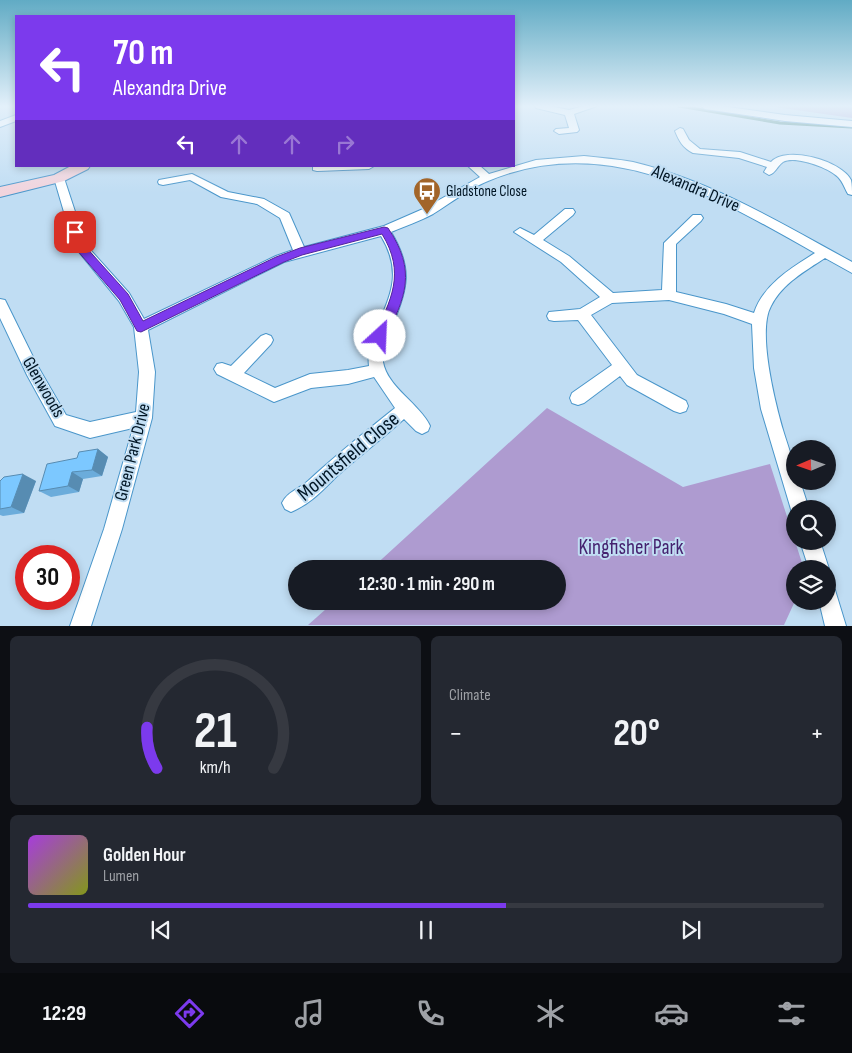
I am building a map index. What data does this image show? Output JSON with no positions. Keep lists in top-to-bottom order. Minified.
{"streets":{"street":["Alexandra Drive","Glenwoods","Green Park Drive","Mountsfield Close"]},"crossings":[["Alexandra Drive","Green Park Drive"],["Glenwoods","Green Park Drive"]],"parks":["Kingfisher Park"],"places":{"bus stop":["Gladstone Close"]},"north":"left","page":{"turn":["70 m","Alexandra Drive"],"limit":"30","trip":"12:30 · 1 min · 290 m","tile":"Climate","heat":["−","20°","+"],"song":["Golden Hour","Lumen"],"tabs":"12:29","gauge":["21","km/h"]}}
